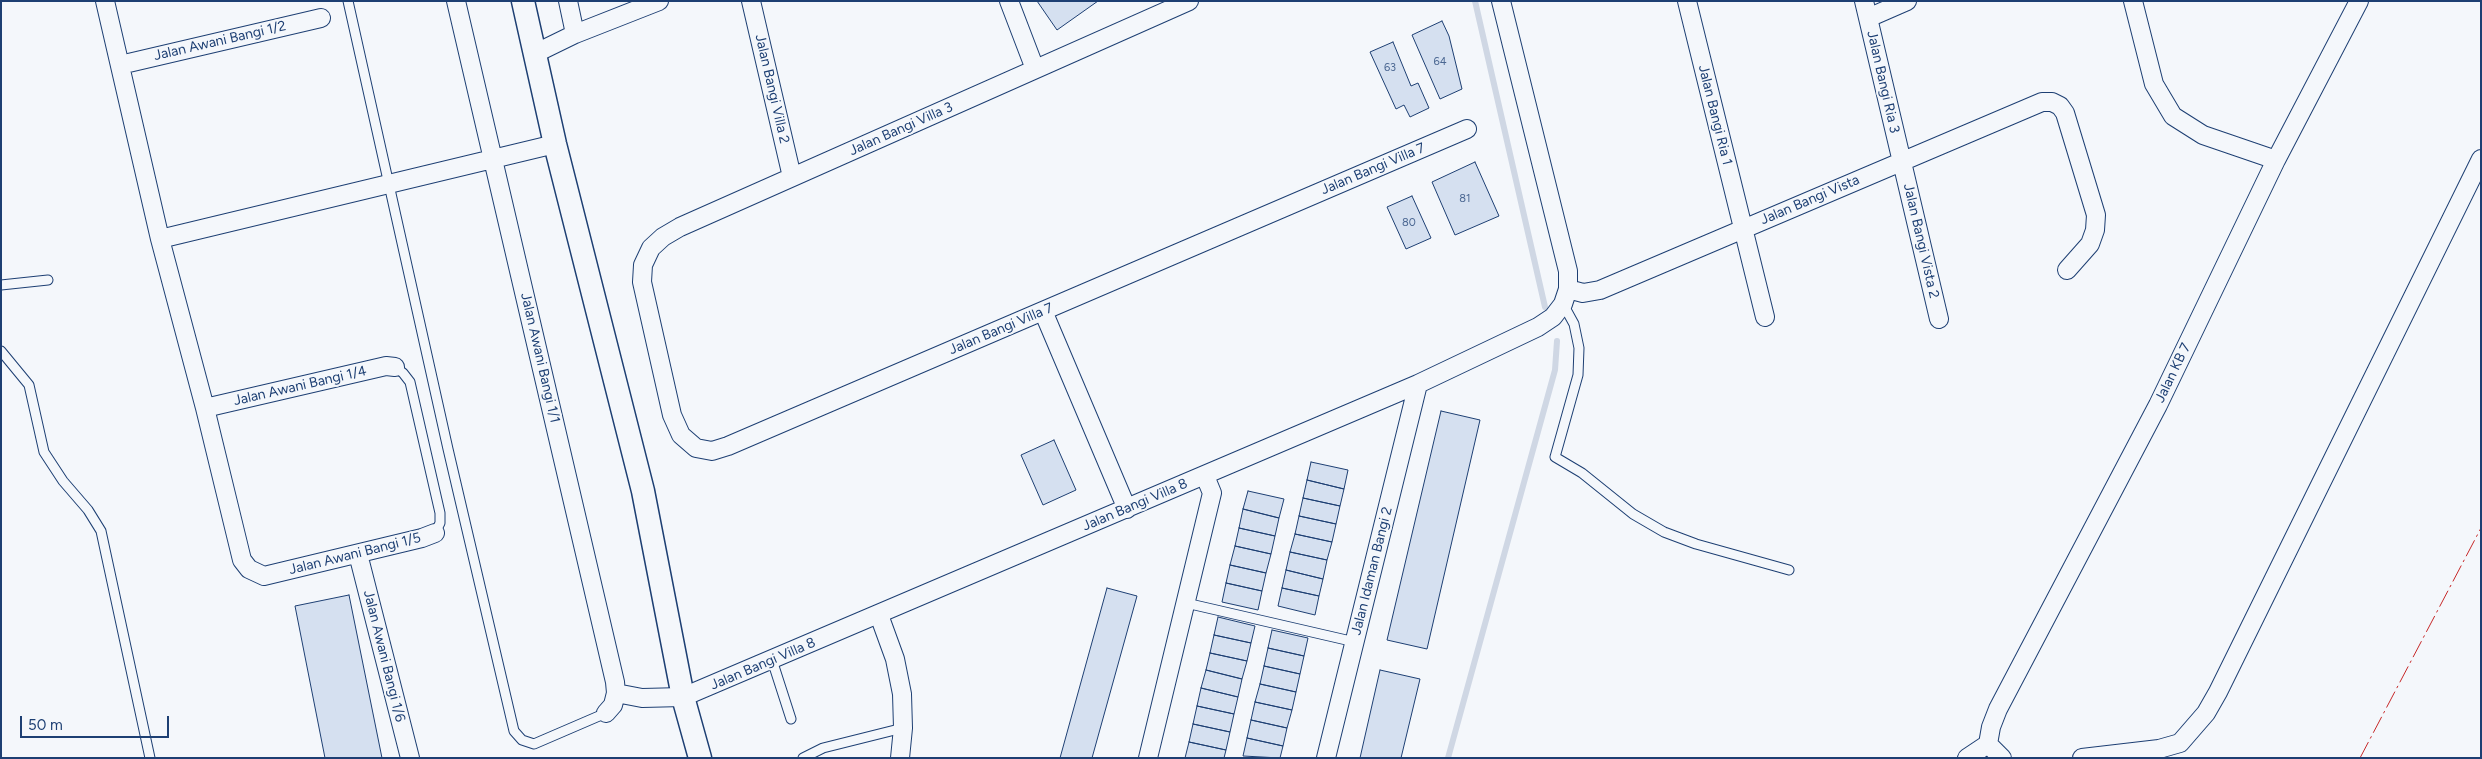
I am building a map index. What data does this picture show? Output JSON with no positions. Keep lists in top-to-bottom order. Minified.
{"streets":{"street":["Jalan Awani Bangi 1/2","Jalan Bangi Ria 3","Jalan Bangi Villa 2","Jalan Bangi Ria 1","Jalan Bangi Villa 3","Jalan Bangi Villa 7","Jalan Bangi Vista","Jalan Bangi Vista 2","Jalan Awani Bangi 1/1","Jalan KB 7","Jalan Awani Bangi 1/4","Jalan Bangi Villa 8","Jalan Awani Bangi 1/5","Jalan Idaman Bangi 2","Jalan Awani Bangi 1/6"]},"crossings":[["Jalan Bangi Ria 3","Jalan Bangi Vista"],["Jalan Bangi Ria 3","Jalan Bangi Vista 2"],["Jalan Bangi Villa 2","Jalan Bangi Villa 3"],["Jalan Bangi Ria 1","Jalan Bangi Vista"],["Jalan Bangi Villa 3","Jalan Bangi Villa 7"],["Jalan Bangi Vista","Jalan Bangi Vista 2"],["Jalan Bangi Vista","Jalan Bangi Villa 8"],["Jalan Awani Bangi 1/4","Jalan Awani Bangi 1/5"],["Jalan Bangi Villa 8","Jalan Idaman Bangi 2"],["Jalan Awani Bangi 1/5","Jalan Awani Bangi 1/6"]],"house_numbers":["64","63","81","80"],"scale_bar":"50 m"}
